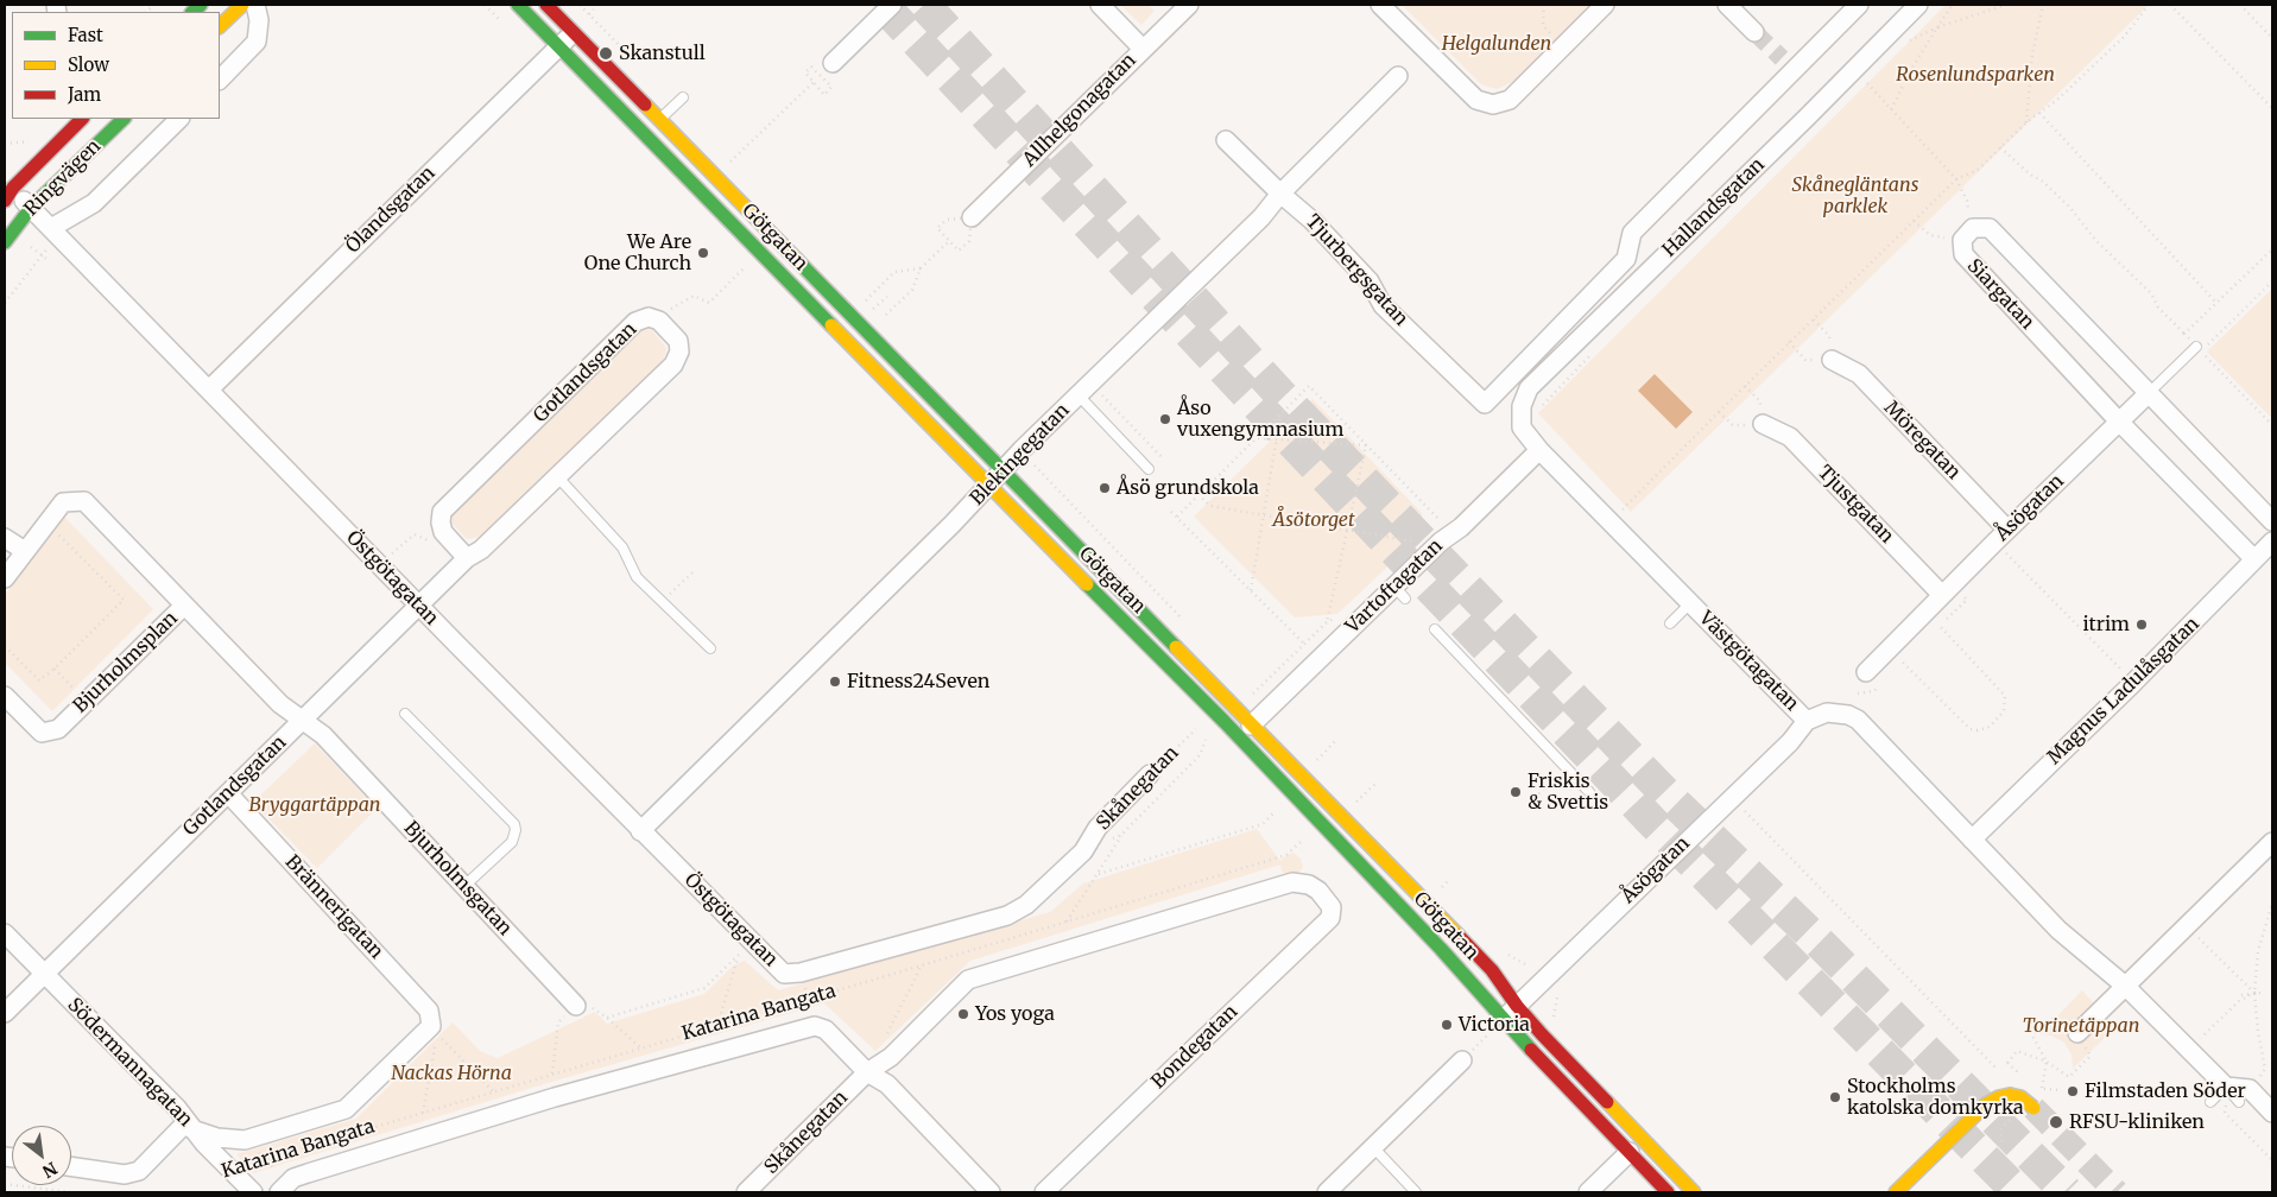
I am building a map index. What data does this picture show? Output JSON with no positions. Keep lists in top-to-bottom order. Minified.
{"streets":{"street":["Allhelgonagatan","Ringvägen","Hallandsgatan","Ölandsgatan","Götgatan","Tjurbergsgatan","Siargatan","Gotlandsgatan","Möregatan","Blekingegatan","Tjustgatan","Åsögatan","Östgötagatan","Vartoftagatan","Västgötagatan","Bjurholmsplan","Magnus Ladulåsgatan","Skånegatan","Bjurholmsgatan","Brännerigatan","Katarina Bangata","Bondegatan","Södermannagatan"]},"crossings":[["Ringvägen","Östgötagatan"],["Hallandsgatan","Tjurbergsgatan"],["Hallandsgatan","Västgötagatan"],["Ölandsgatan","Götgatan"],["Ölandsgatan","Östgötagatan"],["Götgatan","Blekingegatan"],["Götgatan","Åsögatan"],["Götgatan","Vartoftagatan"],["Tjurbergsgatan","Blekingegatan"],["Siargatan","Åsögatan"],["Siargatan","Magnus Ladulåsgatan"],["Gotlandsgatan","Östgötagatan"],["Gotlandsgatan","Bjurholmsgatan"],["Gotlandsgatan","Brännerigatan"],["Gotlandsgatan","Södermannagatan"],["Möregatan","Åsögatan"],["Blekingegatan","Östgötagatan"],["Tjustgatan","Åsögatan"],["Åsögatan","Västgötagatan"],["Östgötagatan","Katarina Bangata"],["Vartoftagatan","Västgötagatan"],["Bjurholmsplan","Bjurholmsgatan"],["Skånegatan","Katarina Bangata"],["Skånegatan","Bondegatan"],["Brännerigatan","Katarina Bangata"],["Katarina Bangata","Södermannagatan"]],"parks":["Helgalunden","Rosenlundsparken","Skånegläntans parklek","Åsötorget","Bryggartäppan","Torinetäppan","Nackas Hörna"],"places":["Skanstull","We Are One Church","Åso vuxengymnasium","Åsö grundskola","itrim","Fitness24Seven","Friskis & Svettis","Yos yoga","Victoria","Filmstaden Söder","Stockholms katolska domkyrka","RFSU-kliniken"],"legend":["Fast","Slow","Jam"],"north":"bottom right"}
